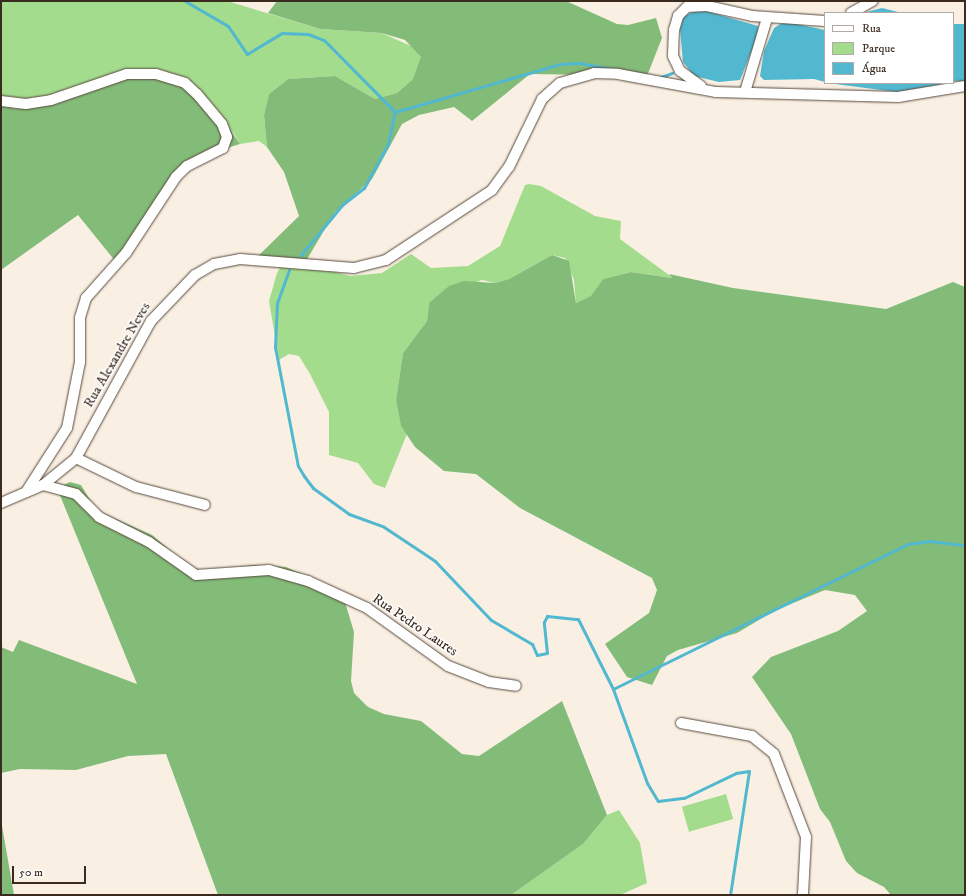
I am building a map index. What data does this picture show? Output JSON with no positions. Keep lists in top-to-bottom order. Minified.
{"streets":{"street":["Rua Alexandre Neves","Rua Pedro Laures"]},"crossings":[["Rua Alexandre Neves","Rua Pedro Laures"]],"legend":["Rua","Parque","Água"],"scale_bar":"50 m"}
